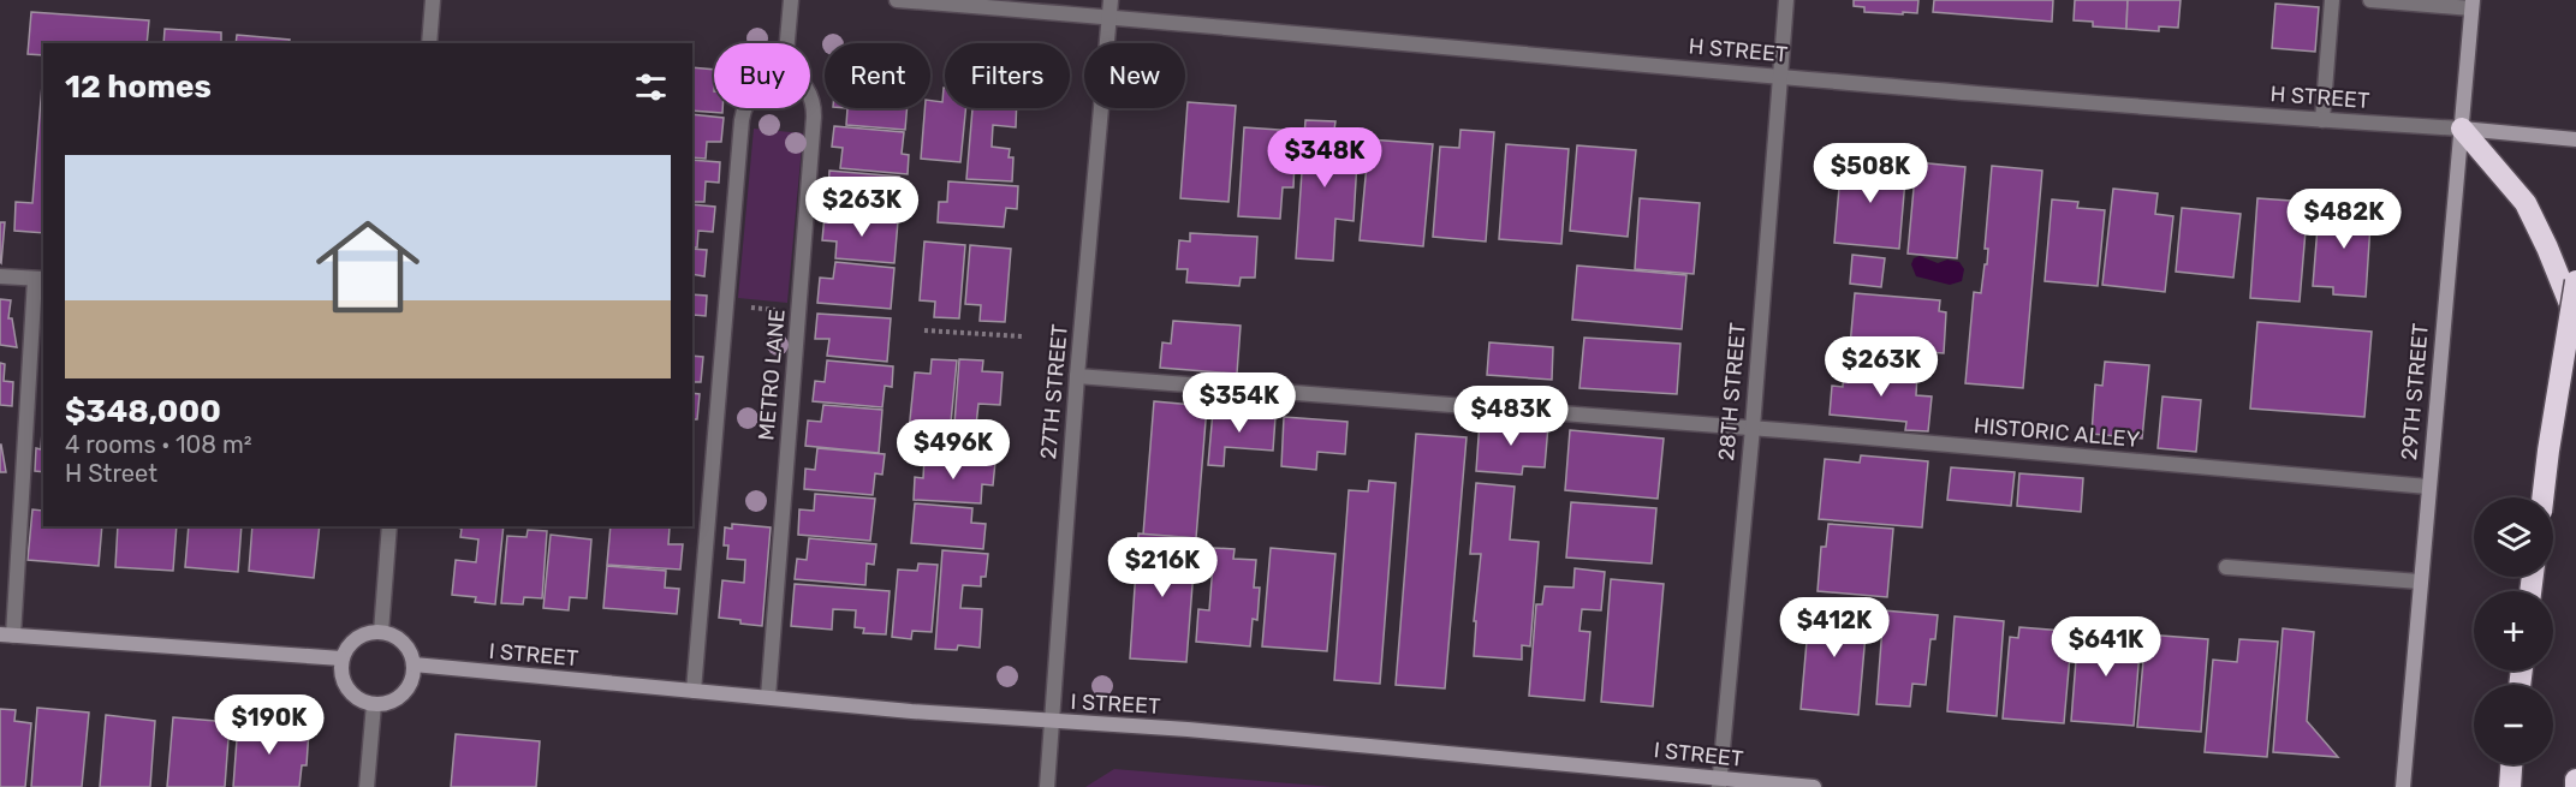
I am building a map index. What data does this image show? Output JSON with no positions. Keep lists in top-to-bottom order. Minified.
{"streets":{"street":["H STREET","METRO LANE","27TH STREET","28TH STREET","29TH STREET","HISTORIC ALLEY","I STREET"]},"crossings":[["H STREET","27TH STREET"],["H STREET","28TH STREET"],["H STREET","29TH STREET"],["METRO LANE","I STREET"],["27TH STREET","HISTORIC ALLEY"],["27TH STREET","I STREET"],["28TH STREET","HISTORIC ALLEY"],["28TH STREET","I STREET"],["29TH STREET","HISTORIC ALLEY"]],"page":{"chip":["Buy","Rent","Filters","New"],"heading":"12 homes","price":["$348K","$508K","$263K","$482K","$263K","$354K","$483K","$496K","$216K","$412K","$641K","$190K"],"list":[{"name":"$348,000","note":"4 rooms · 108 m² · H Street"}],"map_buttons":["+","−"]}}
